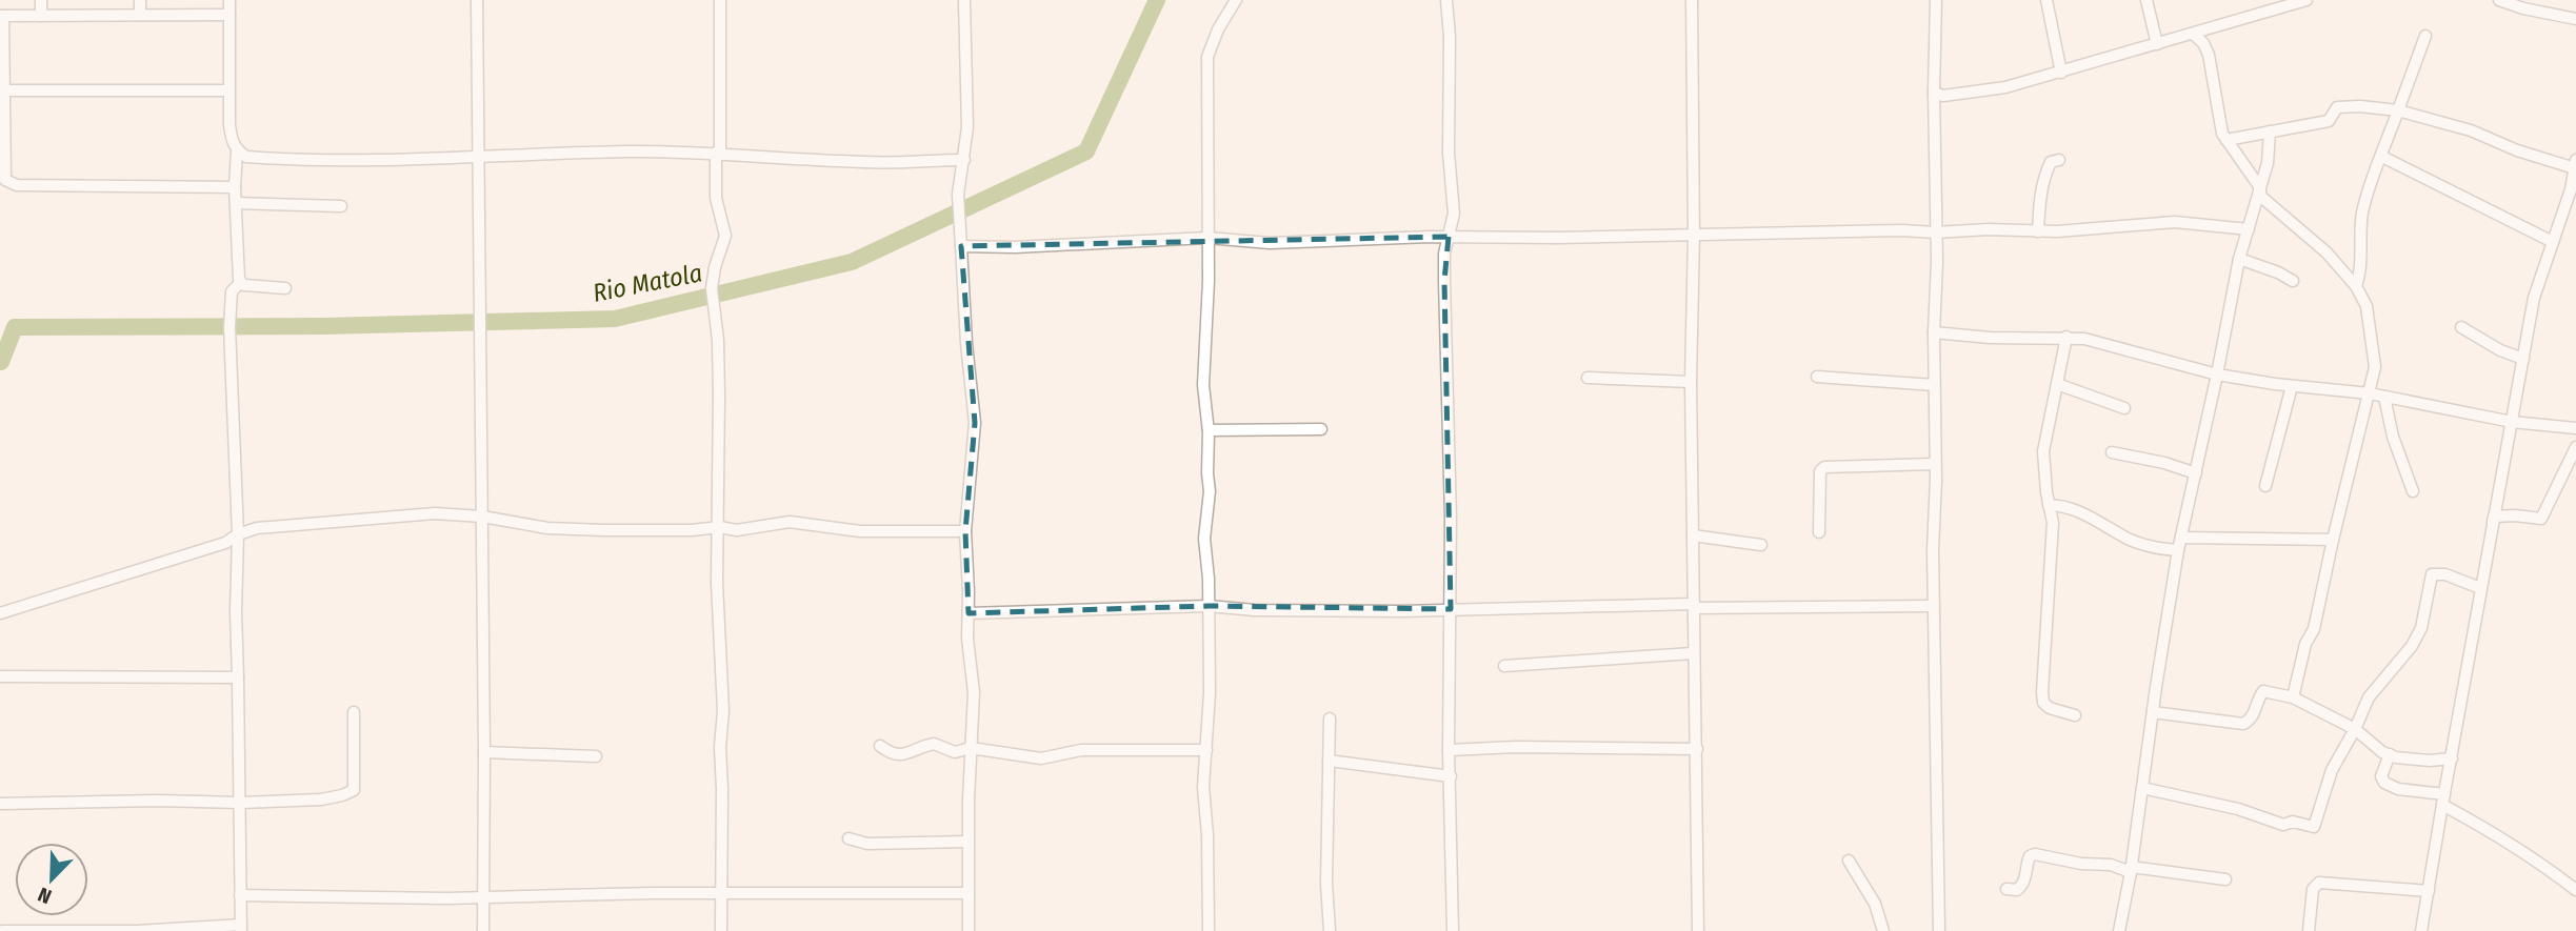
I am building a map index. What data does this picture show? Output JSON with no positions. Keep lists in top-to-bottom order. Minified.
{"water":["Rio Matola"],"north":"bottom left"}
